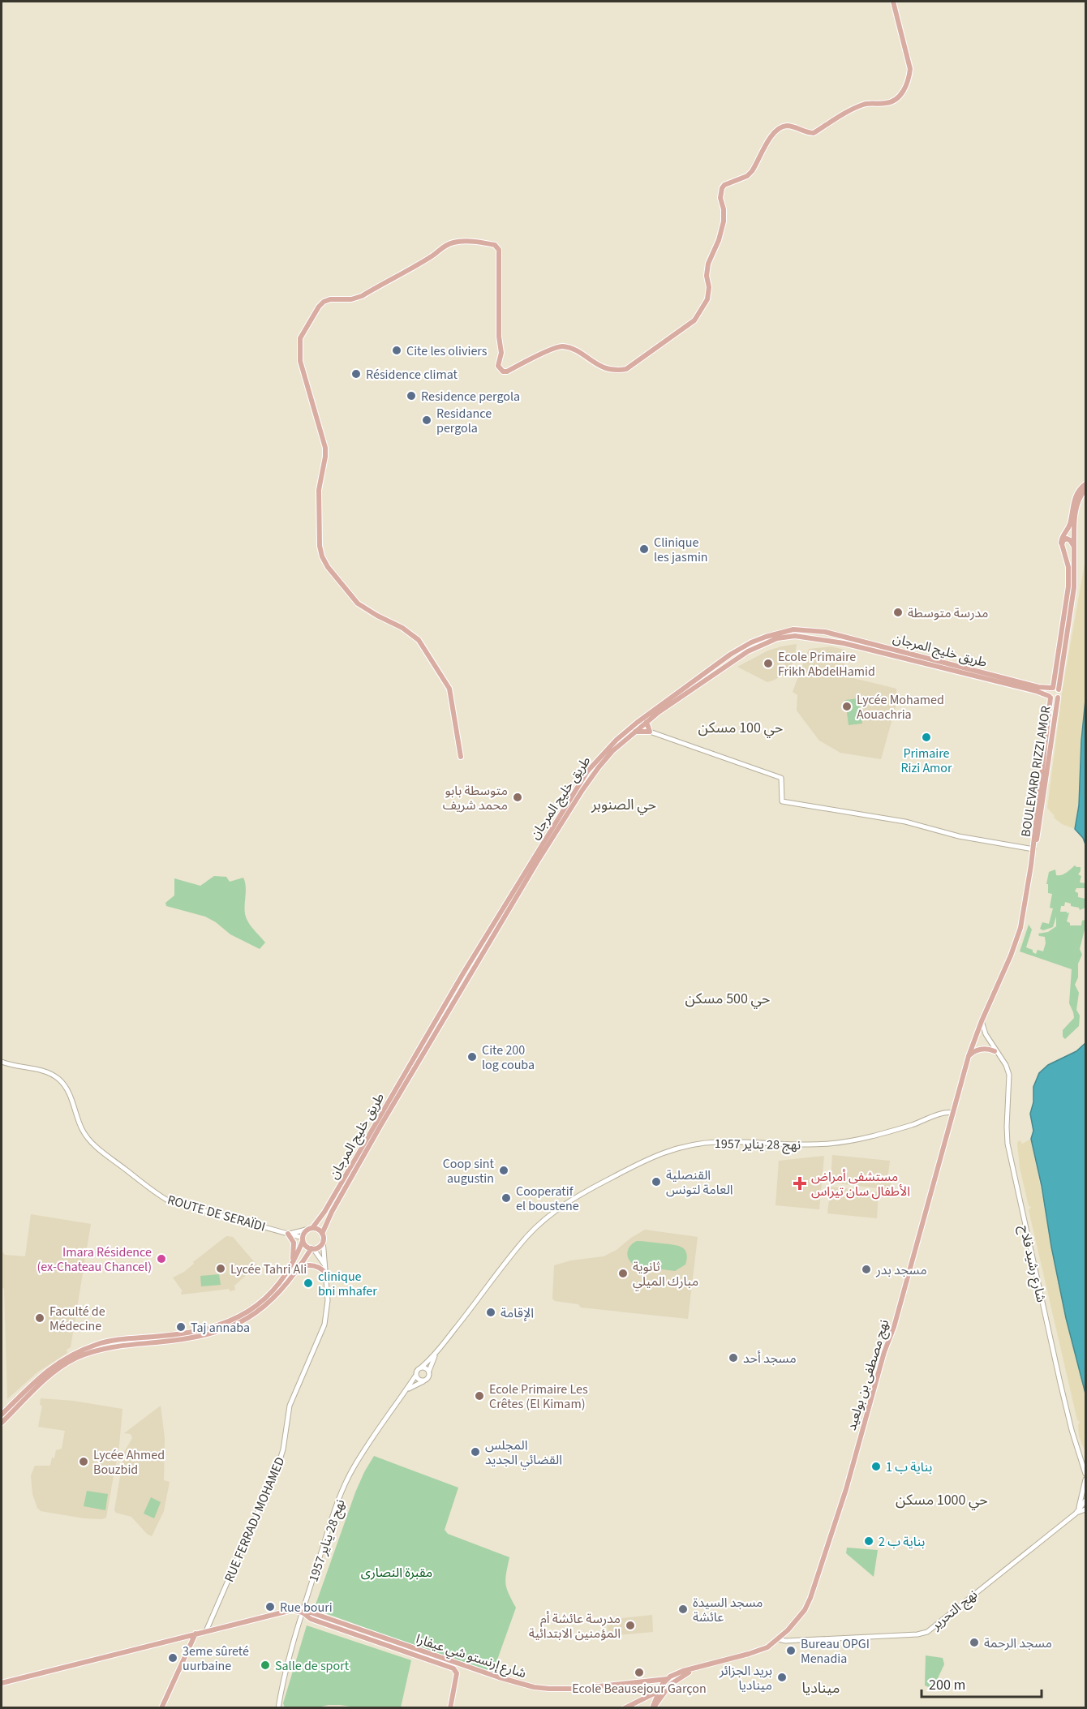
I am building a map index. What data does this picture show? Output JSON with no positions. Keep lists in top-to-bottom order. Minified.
{"streets":{"main road":["طريق خليج المرجان","BOULEVARD RIZZI AMOR","نهج مصطفى بن بولعيد","شارع إرنستو شي عيفارا"],"street":["نهج 28 يناير 1957","ROUTE DE SERAÏDI","شارع رشيد فلاح","RUE FERRADJ MOHAMED","نهج التحرير"]},"crossings":[["طريق خليج المرجان","BOULEVARD RIZZI AMOR"],["طريق خليج المرجان","ROUTE DE SERAÏDI"],["طريق خليج المرجان","RUE FERRADJ MOHAMED"],["BOULEVARD RIZZI AMOR","شارع رشيد فلاح"],["BOULEVARD RIZZI AMOR","نهج مصطفى بن بولعيد"],["نهج 28 يناير 1957","نهج مصطفى بن بولعيد"],["نهج 28 يناير 1957","شارع إرنستو شي عيفارا"],["ROUTE DE SERAÏDI","RUE FERRADJ MOHAMED"],["شارع رشيد فلاح","نهج مصطفى بن بولعيد"],["نهج مصطفى بن بولعيد","نهج التحرير"],["نهج مصطفى بن بولعيد","شارع إرنستو شي عيفارا"],["RUE FERRADJ MOHAMED","شارع إرنستو شي عيفارا"]],"districts":["حي 100 مسكن","حي الصنوبر","حي 500 مسكن","حي 1000 مسكن","ميناديا"],"parks":["مقبرة النصارى"],"places":{"other":["Cite les oliviers","Résidence climat","Residence pergola","Residance pergola","Clinique les jasmin","مدرسة متوسطة","Ecole Primaire Frikh AbdelHamid","Lycée Mohamed Aouachria","Primaire Rizi Amor","متوسطة بابو محمد شريف","Cite 200 log couba","Coop sint augustin","القنصلية العامة لتونس","Cooperatif el boustene","Imara Résidence (ex-Chateau Chancel)","Lycée Tahri Ali","مسجد بدر","ثانوية مبارك الميلي","clinique bni mhafer","الإقامة","Faculté de Médecine","Taj annaba","مسجد أحد","Ecole Primaire Les Crêtes (El Kimam)","المجلس القضائي الجديد","Lycée Ahmed Bouzbid","بناية ب 1","بناية ب 2","Rue bouri","مسجد السيدة عائشة","مدرسة عائشة أم المؤمنين الابتدائية","مسجد الرحمة","Bureau OPGI Menadia","3eme sûreté uurbaine","Salle de sport","Ecole Beausejour Garçon","بريد الجزائر ميناديا"],"health":["مستشفى أمراض الأطفال سان تيراس"]},"scale_bar":"200 m"}
